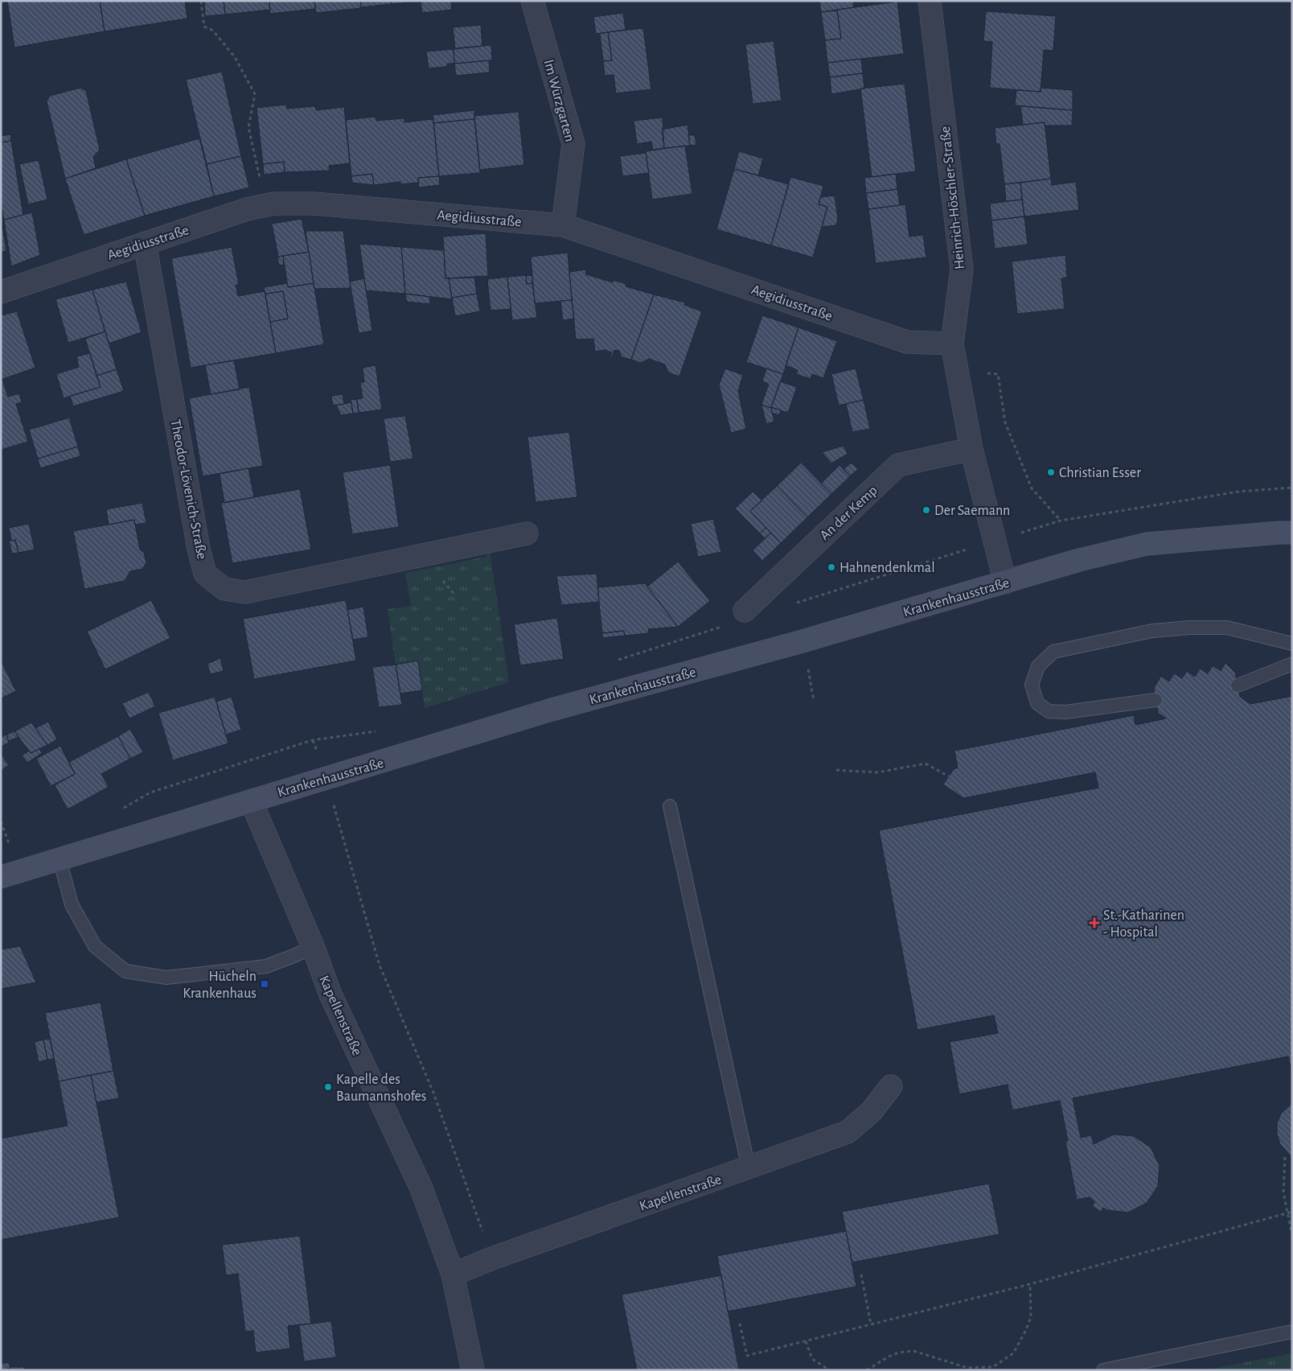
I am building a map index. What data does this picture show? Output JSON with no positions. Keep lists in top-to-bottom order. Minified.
{"streets":{"street":["Im Würzgarten","Heinrich-Höschler-Straße","Aegidiusstraße","Theodor-Lövenich-Straße","An der Kemp","Krankenhausstraße","Kapellenstraße"]},"crossings":[["Im Würzgarten","Aegidiusstraße"],["Heinrich-Höschler-Straße","Aegidiusstraße"],["Heinrich-Höschler-Straße","An der Kemp"],["Heinrich-Höschler-Straße","Krankenhausstraße"],["Aegidiusstraße","Theodor-Lövenich-Straße"],["Krankenhausstraße","Kapellenstraße"]],"places":{"other":["Christian Esser","Der Saemann","Hahnendenkmal","Kapelle des Baumannshofes"],"health":["St.-Katharinen - Hospital"],"transit":["Hücheln Krankenhaus"]}}
